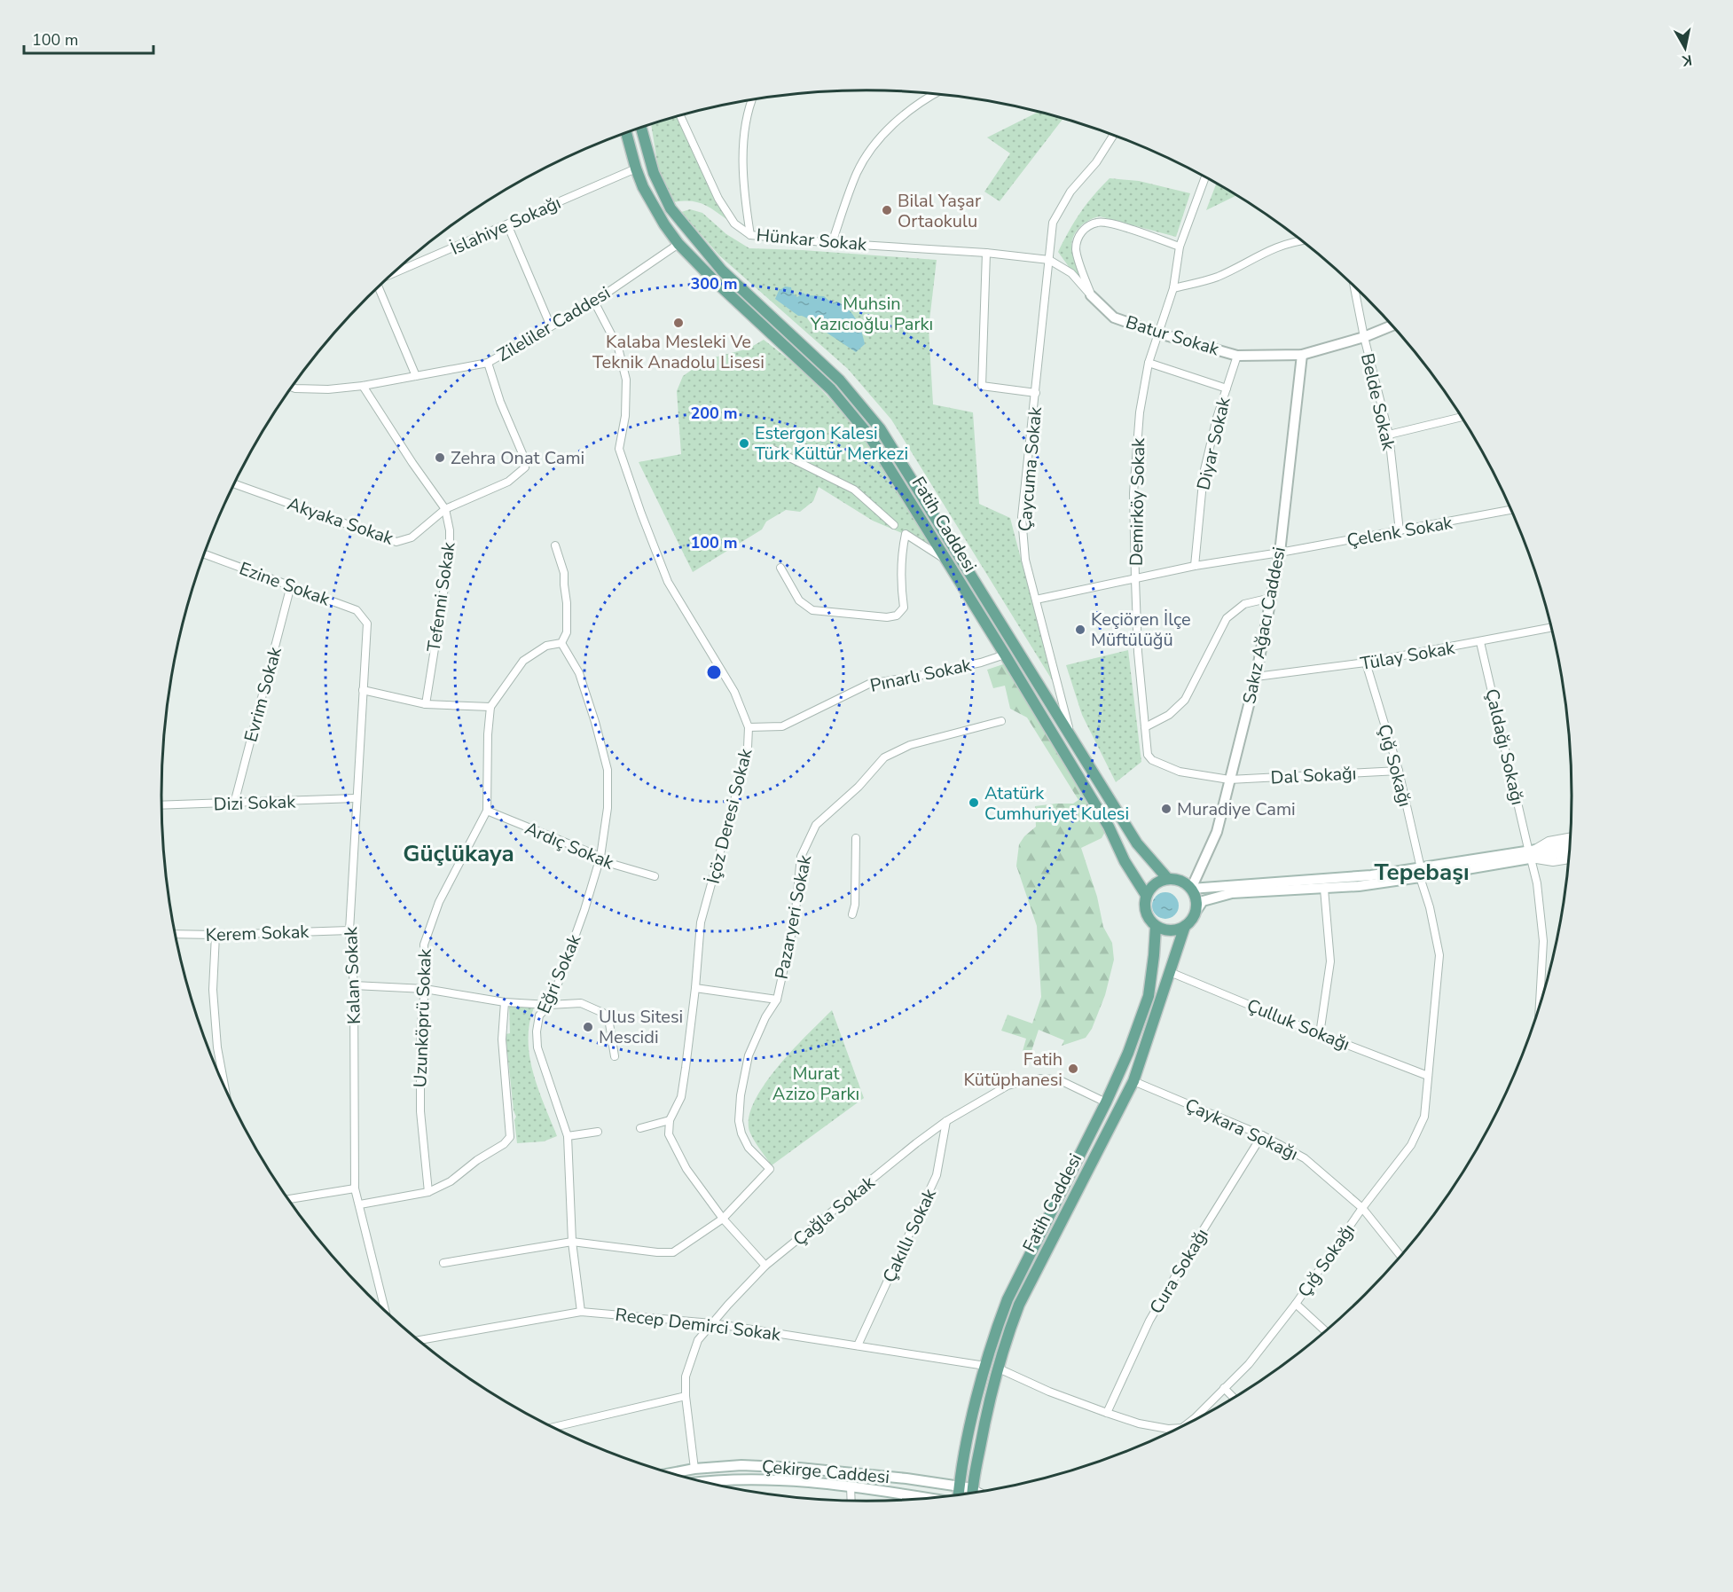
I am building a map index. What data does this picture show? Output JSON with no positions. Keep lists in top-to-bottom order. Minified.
{"streets":{"main road":["Batur Sokak","Fatih Caddesi","Sakız Ağacı Caddesi","Çekirge Caddesi"],"street":["İslahiye Sokağı","Hünkar Sokak","Zileliler Caddesi","Belde Sokak","Diyar Sokak","Çaycuma Sokak","Demirköy Sokak","Akyaka Sokak","Çelenk Sokak","Ezine Sokak","Tefenni Sokak","Tülay Sokak","Pınarlı Sokak","Evrim Sokak","Çaldağı Sokağı","Çığ Sokağı","Dal Sokağı","Dizi Sokak","İçöz Deresi Sokak","Ardıç Sokak","Pazaryeri Sokak","Kerem Sokak","Eğri Sokak","Kalan Sokak","Uzunköprü Sokak","Çulluk Sokağı","Çaykara Sokağı","Çağla Sokak","Çakıllı Sokak","Cura Sokağı","Recep Demirci Sokak"]},"crossings":[["İslahiye Sokağı","Fatih Caddesi"],["Hünkar Sokak","Batur Sokak"],["Hünkar Sokak","Çaycuma Sokak"],["Zileliler Caddesi","Akyaka Sokak"],["Zileliler Caddesi","Fatih Caddesi"],["Zileliler Caddesi","Tefenni Sokak"],["Zileliler Caddesi","İçöz Deresi Sokak"],["Batur Sokak","Belde Sokak"],["Batur Sokak","Diyar Sokak"],["Batur Sokak","Demirköy Sokak"],["Batur Sokak","Sakız Ağacı Caddesi"],["Belde Sokak","Çelenk Sokak"],["Diyar Sokak","Çelenk Sokak"],["Çaycuma Sokak","Fatih Caddesi"],["Çaycuma Sokak","Çelenk Sokak"],["Demirköy Sokak","Çelenk Sokak"],["Demirköy Sokak","Sakız Ağacı Caddesi"],["Demirköy Sokak","Dal Sokağı"],["Akyaka Sokak","Tefenni Sokak"],["Fatih Caddesi","Sakız Ağacı Caddesi"],["Fatih Caddesi","Pınarlı Sokak"],["Fatih Caddesi","Çığ Sokağı"],["Fatih Caddesi","Çulluk Sokağı"],["Fatih Caddesi","Çaykara Sokağı"],["Fatih Caddesi","Çağla Sokak"],["Fatih Caddesi","Recep Demirci Sokak"],["Fatih Caddesi","Çekirge Caddesi"],["Çelenk Sokak","Sakız Ağacı Caddesi"],["Ezine Sokak","Evrim Sokak"],["Ezine Sokak","Kalan Sokak"],["Sakız Ağacı Caddesi","Tülay Sokak"],["Sakız Ağacı Caddesi","Dal Sokağı"],["Tülay Sokak","Çaldağı Sokağı"],["Tülay Sokak","Çığ Sokağı"],["Pınarlı Sokak","İçöz Deresi Sokak"],["Evrim Sokak","Dizi Sokak"],["Çığ Sokağı","Dal Sokağı"],["Çığ Sokağı","Çulluk Sokağı"],["Çığ Sokağı","Çaykara Sokağı"],["Çığ Sokağı","Cura Sokağı"],["Dizi Sokak","Kalan Sokak"],["Ardıç Sokak","Eğri Sokak"],["Ardıç Sokak","Uzunköprü Sokak"],["Pazaryeri Sokak","Eğri Sokak"],["Kerem Sokak","Kalan Sokak"],["Eğri Sokak","Uzunköprü Sokak"],["Eğri Sokak","Recep Demirci Sokak"],["Çaykara Sokağı","Cura Sokağı"],["Çağla Sokak","Çakıllı Sokak"],["Çağla Sokak","Recep Demirci Sokak"],["Çağla Sokak","Çekirge Caddesi"],["Çakıllı Sokak","Recep Demirci Sokak"]],"districts":["Güçlükaya","Tepebaşı"],"parks":["Muhsin Yazıcıoğlu Parkı","Murat Azizo Parkı"],"places":["Bilal Yaşar Ortaokulu","Kalaba Mesleki Ve Teknik Anadolu Lisesi","Estergon Kalesi Türk Kültür Merkezi","Zehra Onat Cami","Keçiören İlçe Müftülüğü","Atatürk Cumhuriyet Kulesi","Muradiye Cami","Ulus Sitesi Mescidi","Fatih Kütüphanesi"],"scale_bar":"100 m","north":"bottom","rings":["300 m","200 m","100 m"]}
